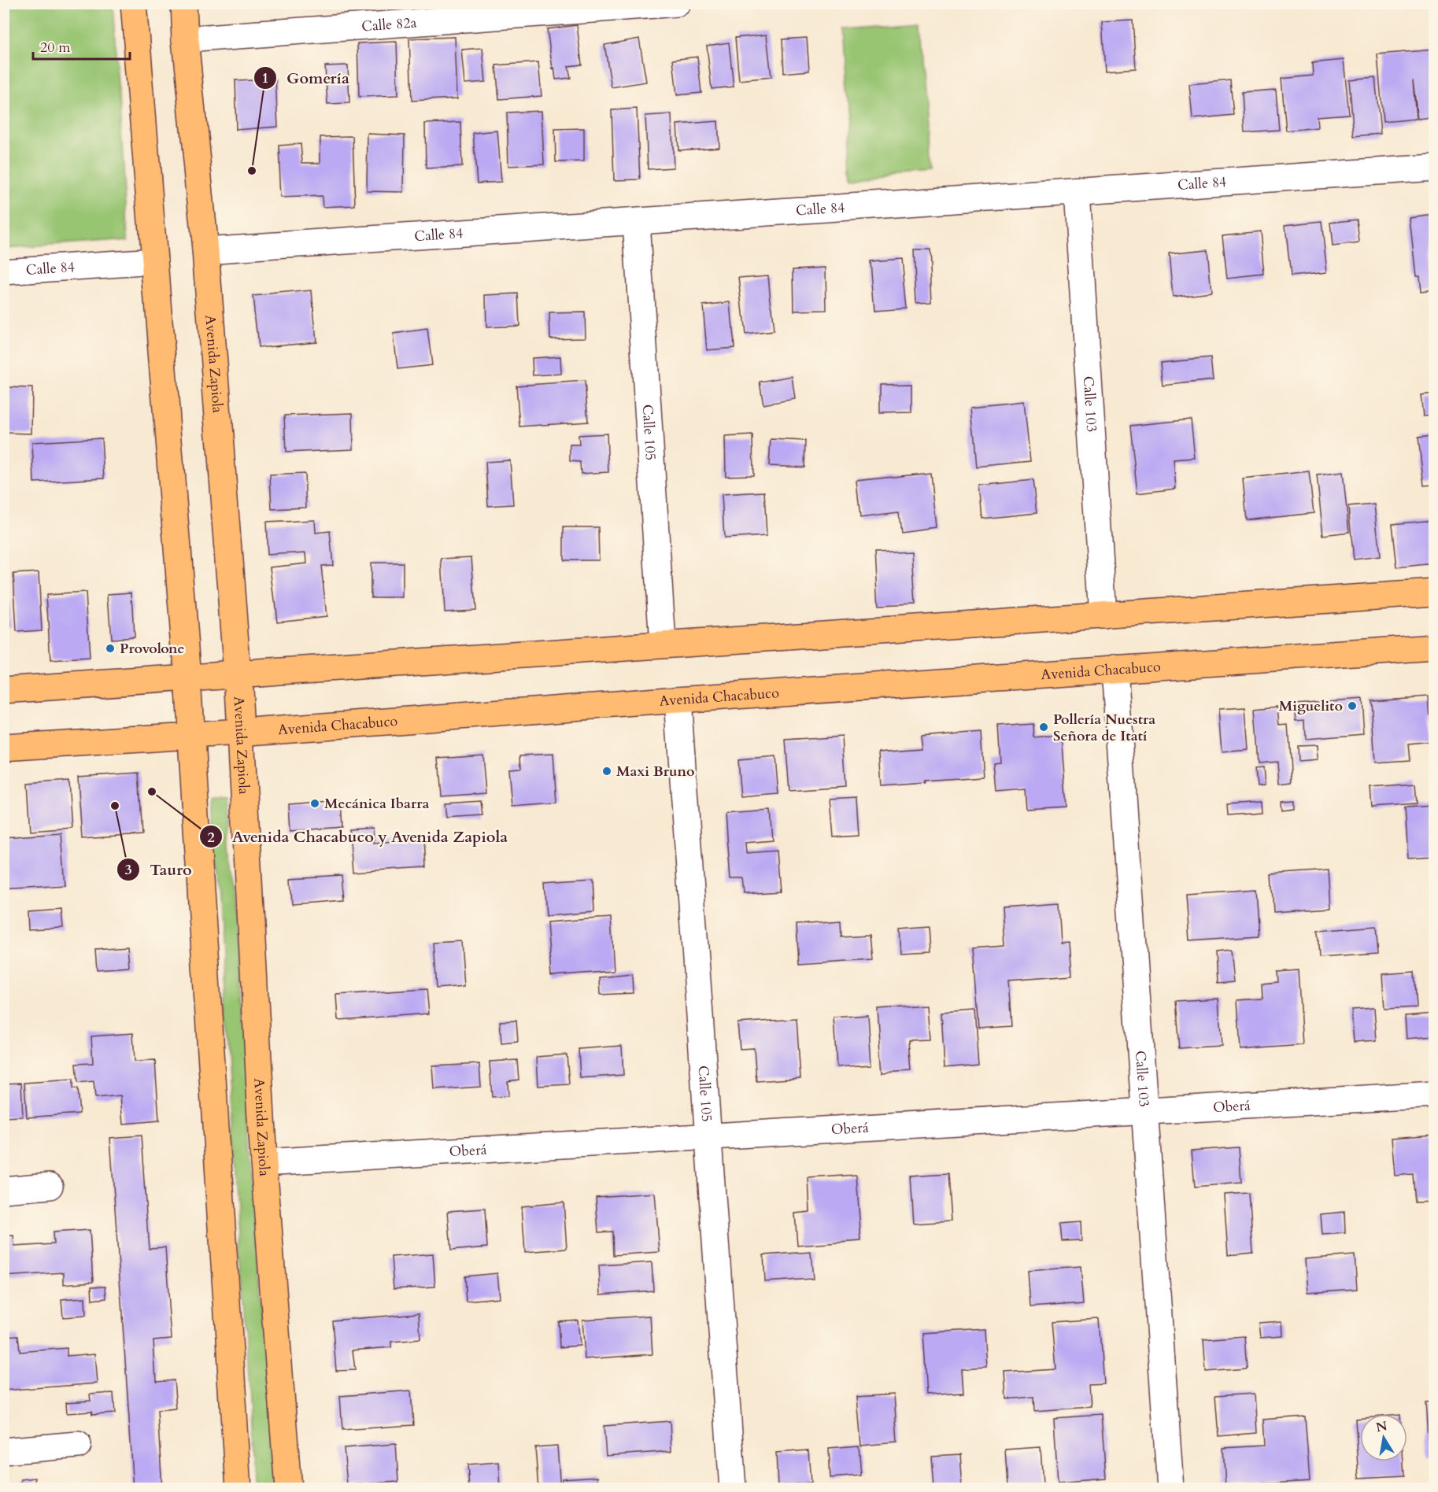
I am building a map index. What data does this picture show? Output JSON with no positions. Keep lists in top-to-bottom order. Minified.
{"streets":{"main road":["Avenida Zapiola","Avenida Chacabuco"],"street":["Calle 82a","Calle 84","Calle 103","Calle 105","Oberá"]},"crossings":[["Calle 82a","Avenida Zapiola"],["Calle 84","Avenida Zapiola"],["Calle 84","Calle 103"],["Calle 84","Calle 105"],["Avenida Zapiola","Avenida Chacabuco"],["Avenida Zapiola","Oberá"],["Calle 103","Avenida Chacabuco"],["Calle 103","Oberá"],["Calle 105","Avenida Chacabuco"],["Calle 105","Oberá"]],"places":["Gomería","Provolone","Miguelito","Pollería Nuestra Señora de Itatí","Maxi Bruno","Avenida Chacabuco y Avenida Zapiola","Mecánica Ibarra","Tauro"],"scale_bar":"20 m","north":"top"}
